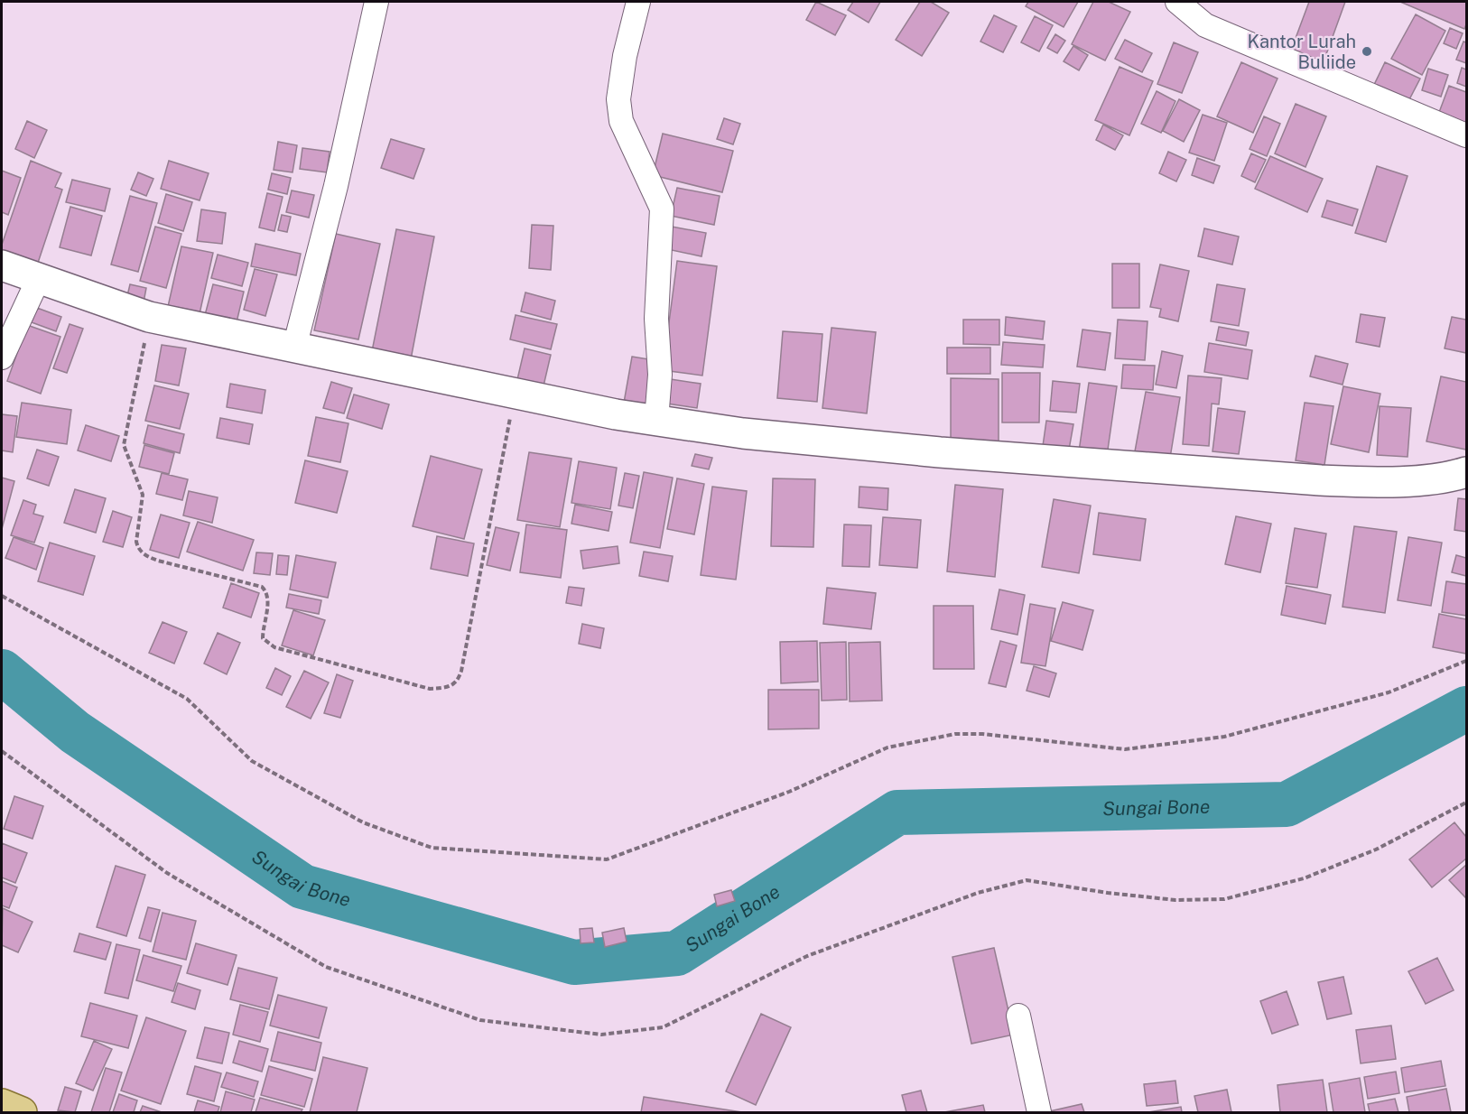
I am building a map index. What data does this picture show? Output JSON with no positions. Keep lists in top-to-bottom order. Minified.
{"water":["Sungai Bone"],"places":["Kantor Lurah Buliide"]}
